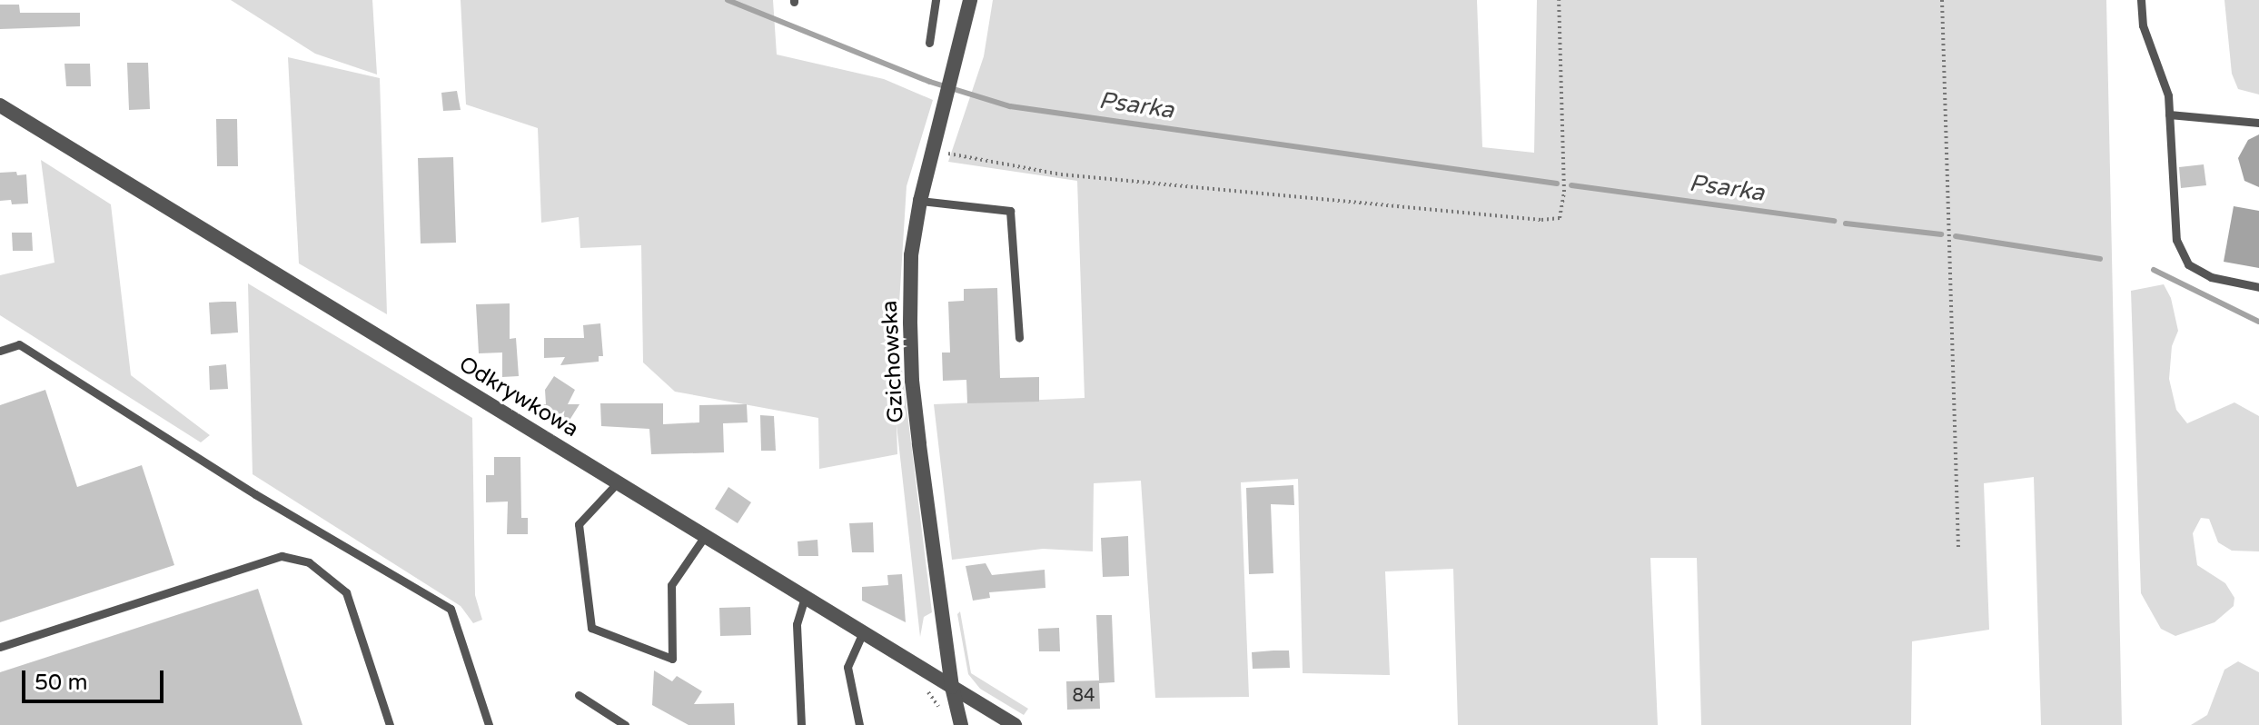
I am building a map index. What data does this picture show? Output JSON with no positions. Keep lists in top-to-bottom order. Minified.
{"streets":{"street":["Gzichowska","Odkrywkowa"]},"crossings":[["Gzichowska","Odkrywkowa"]],"water":["Psarka"],"house_numbers":["84"],"scale_bar":"50 m"}
